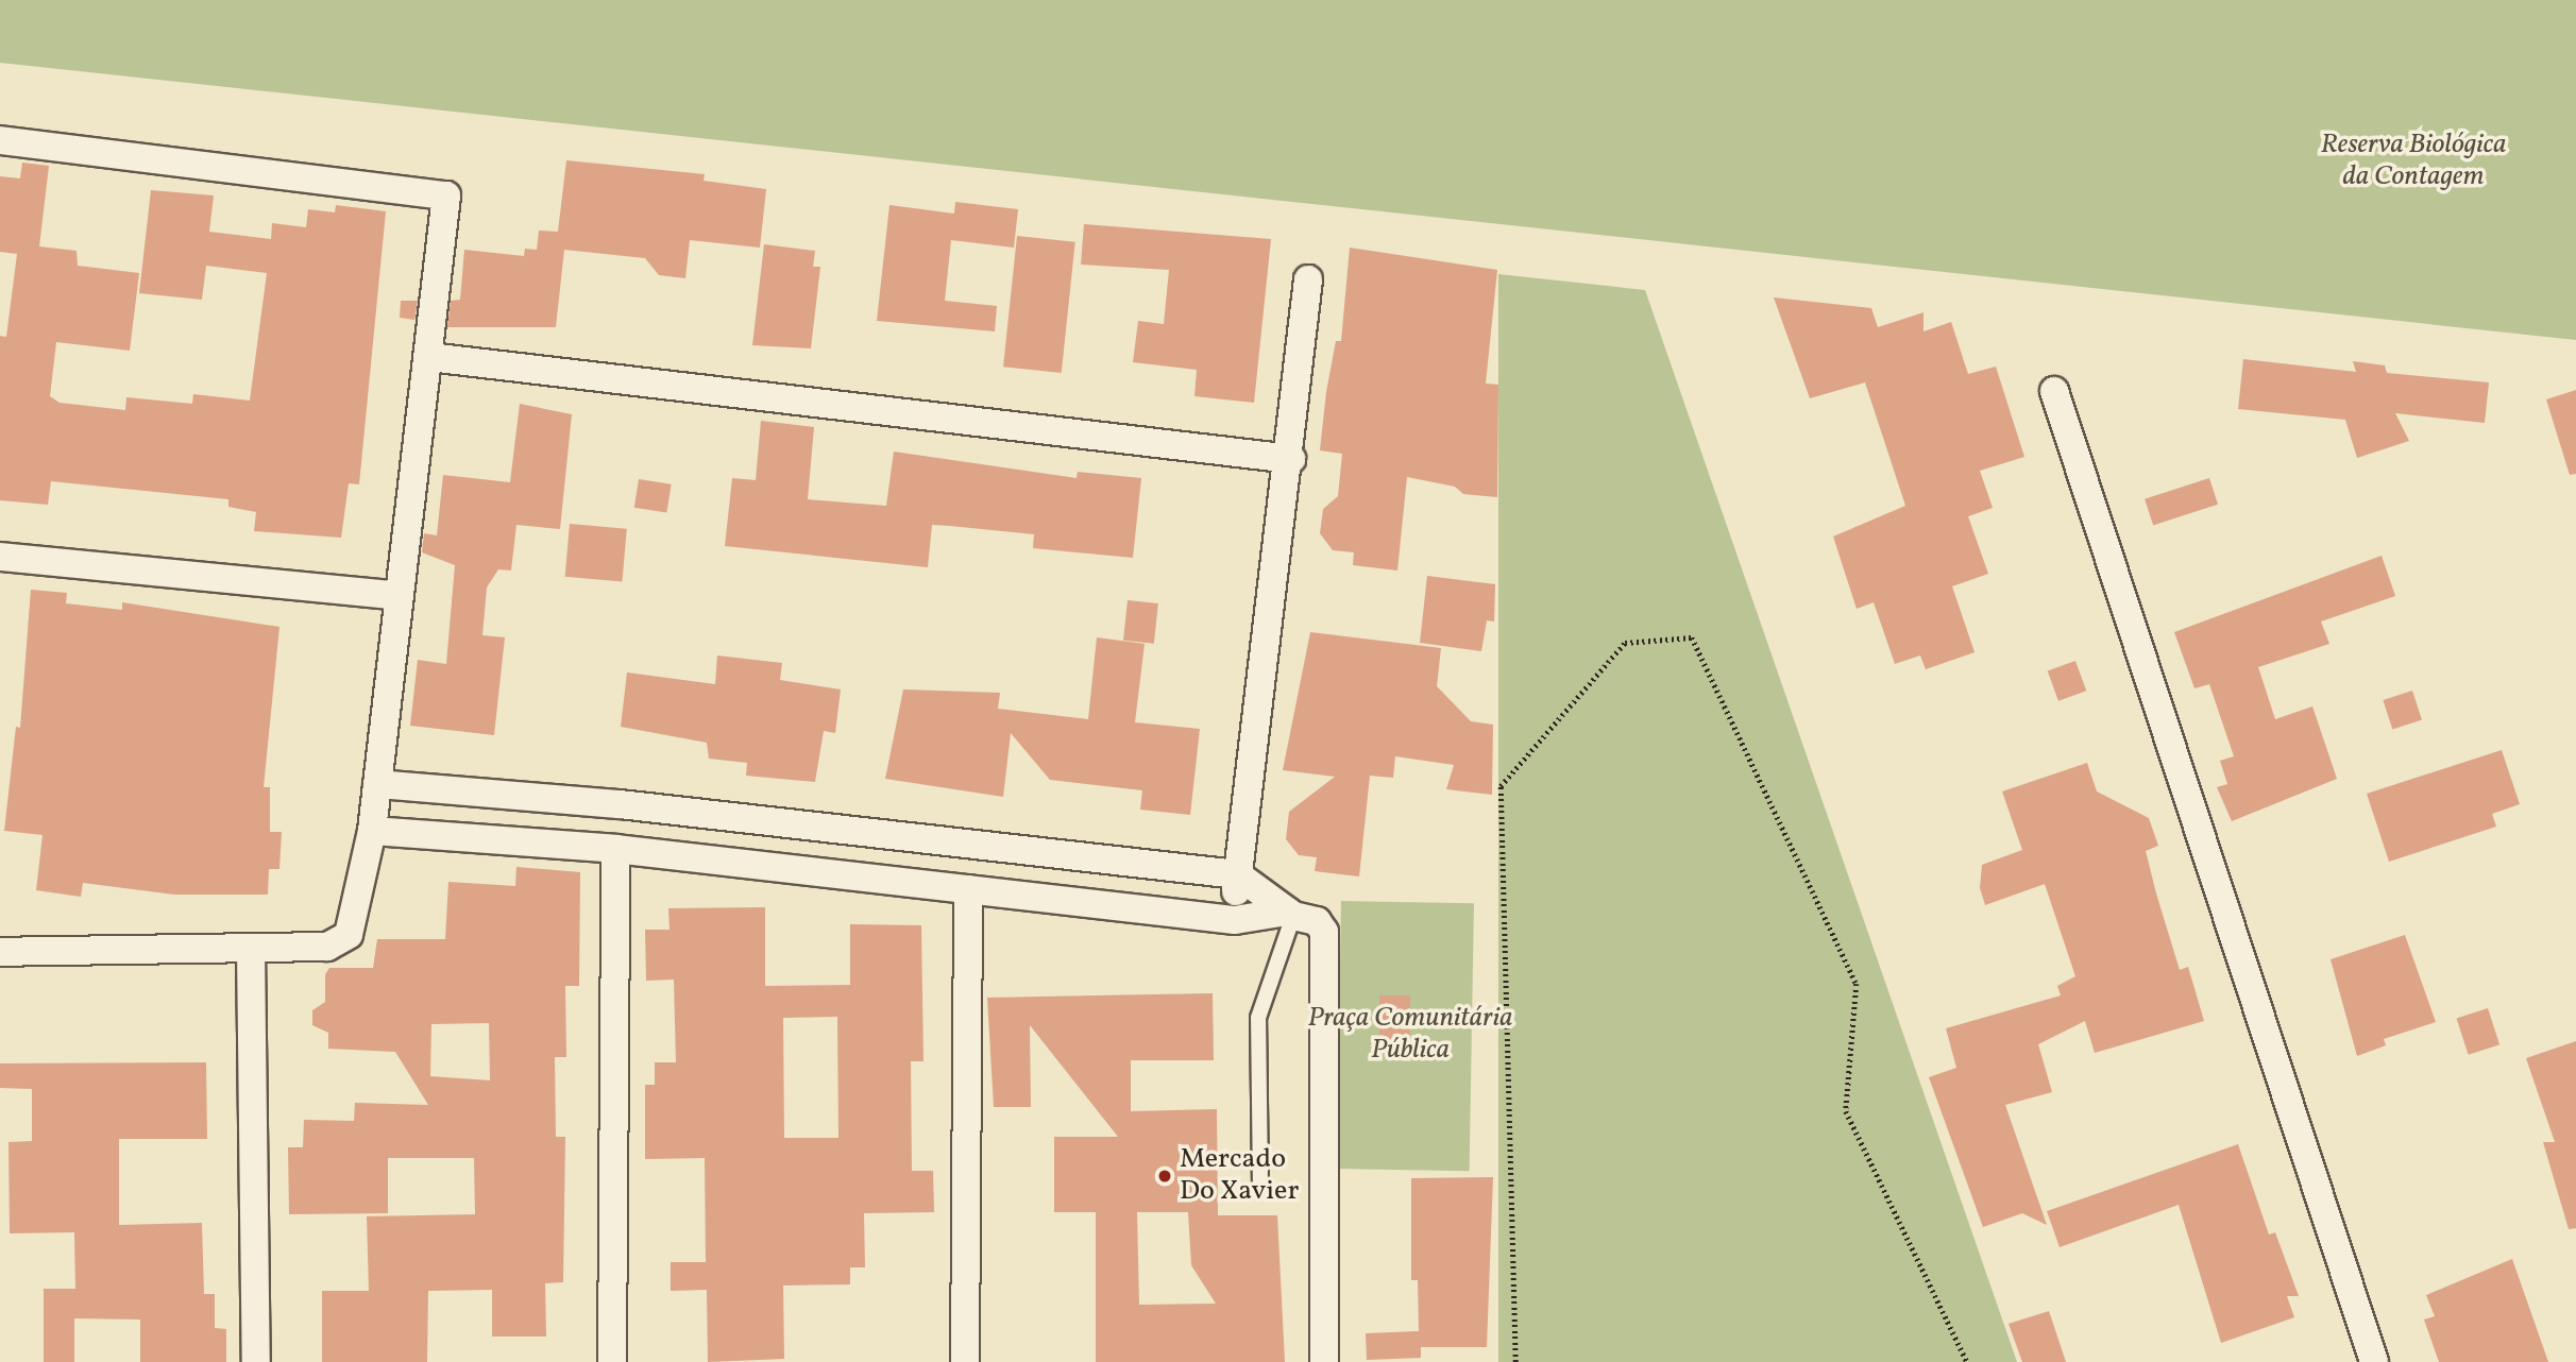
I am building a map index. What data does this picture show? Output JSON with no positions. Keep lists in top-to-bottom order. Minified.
{"parks":["Reserva Biológica da Contagem","Praça Comunitária Pública"],"places":["Mercado Do Xavier"]}
